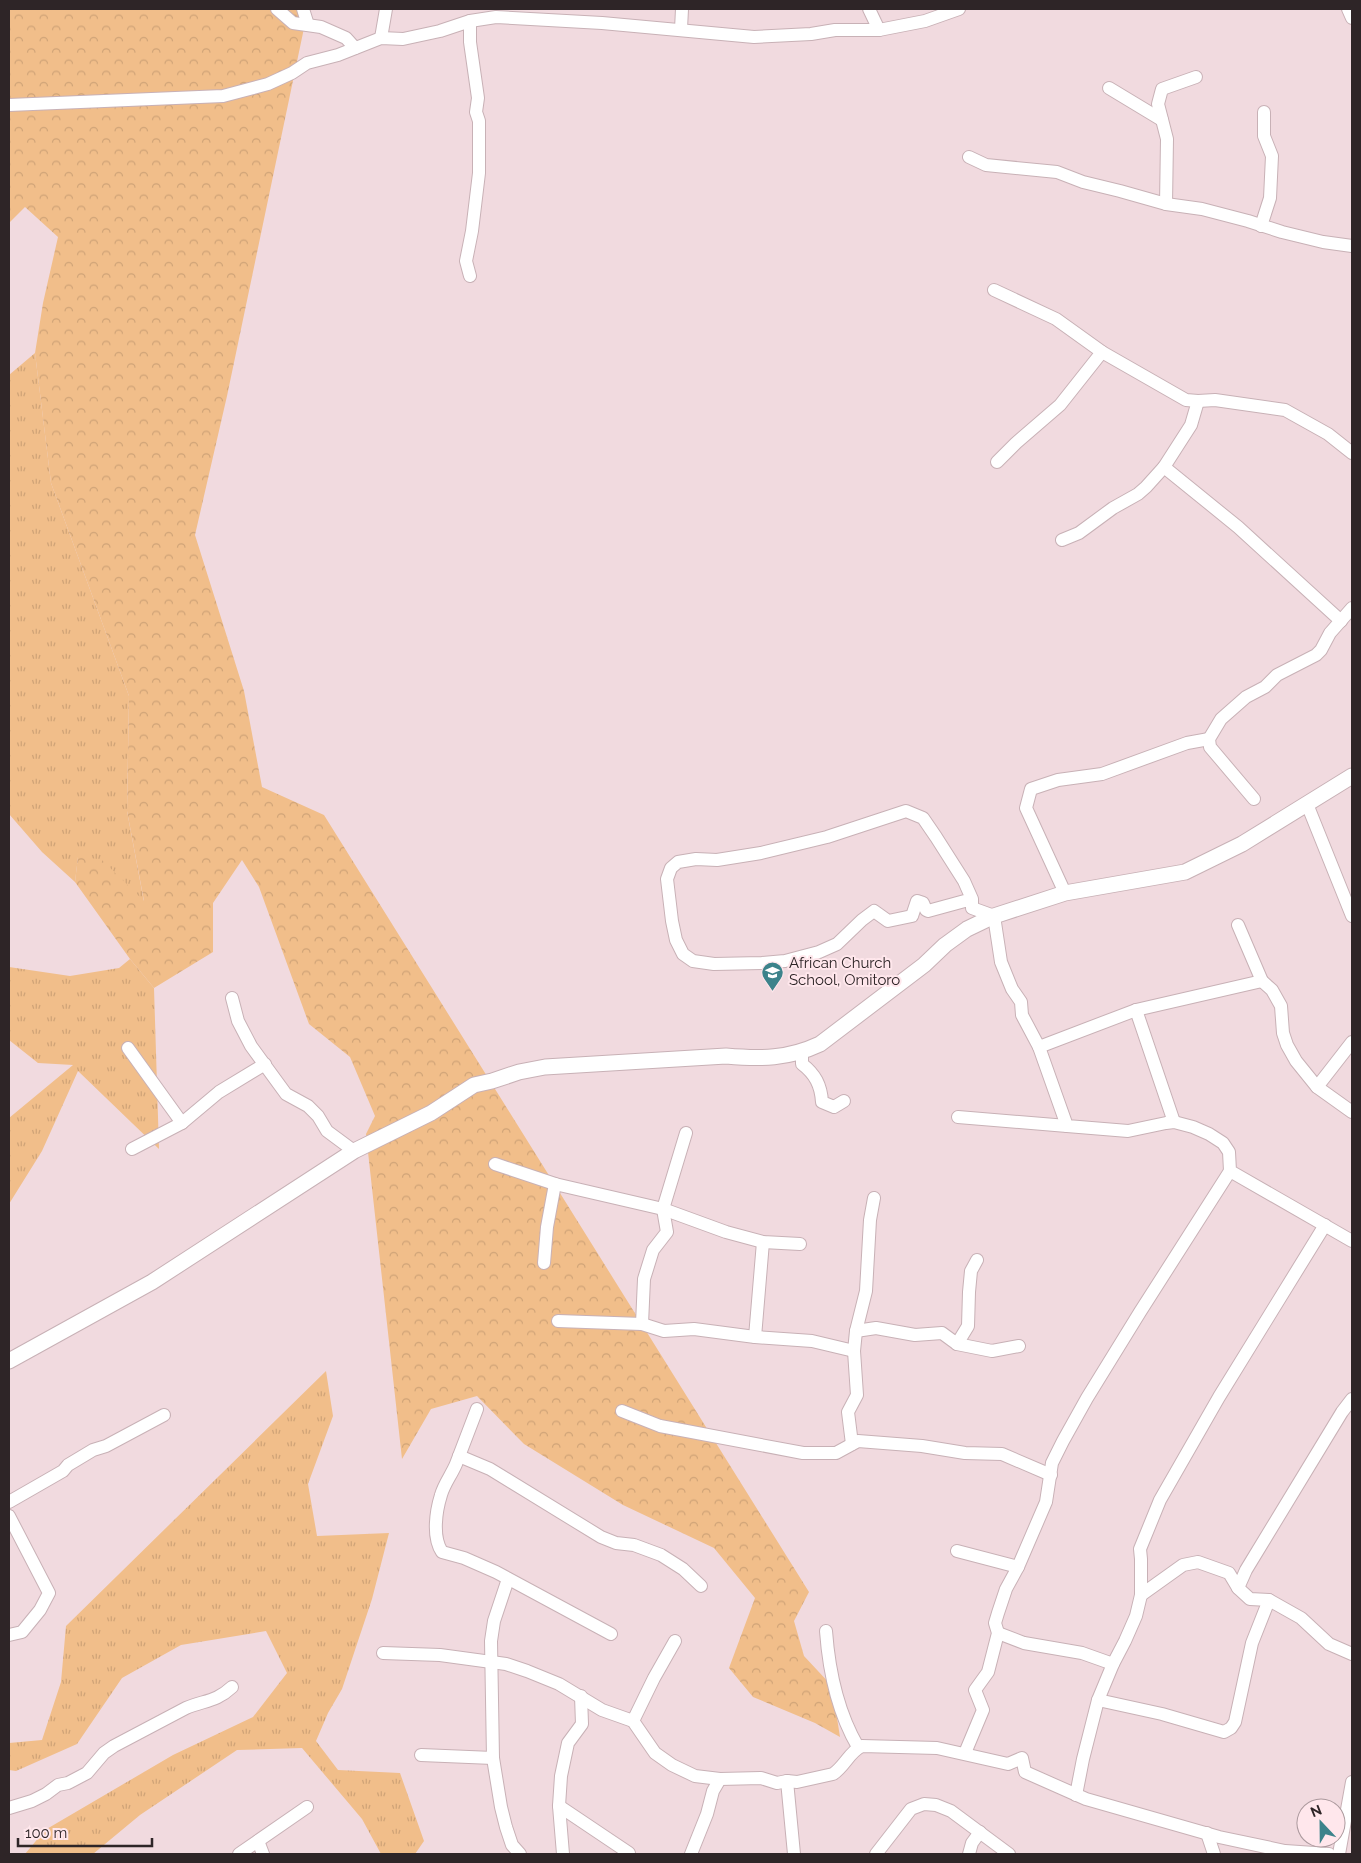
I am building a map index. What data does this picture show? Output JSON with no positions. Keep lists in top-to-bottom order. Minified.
{"places":{"school or university":["African Church School, Omitoro"]},"scale_bar":"100 m","north":"top"}
